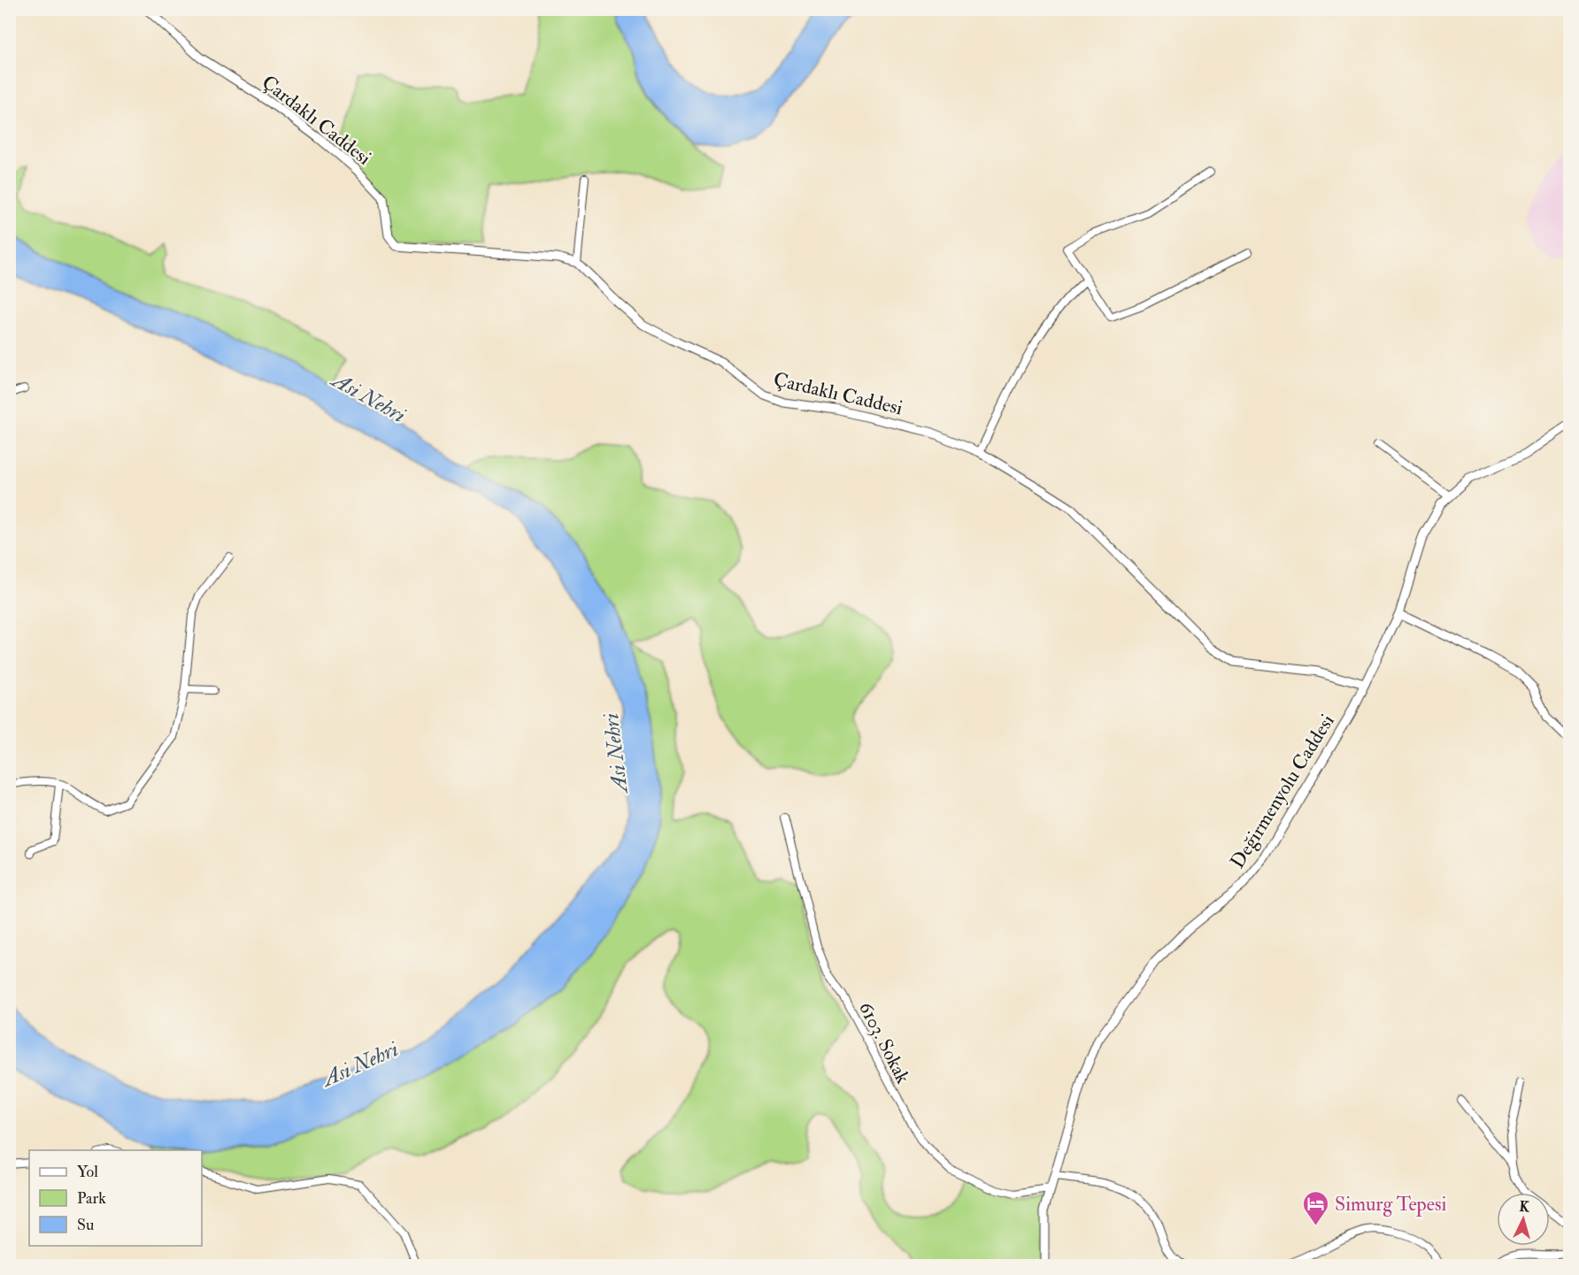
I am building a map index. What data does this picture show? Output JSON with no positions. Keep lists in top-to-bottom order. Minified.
{"streets":{"street":["Çardaklı Caddesi","Değirmenyolu Caddesi","6103. Sokak"]},"crossings":[["Çardaklı Caddesi","Değirmenyolu Caddesi"],["Değirmenyolu Caddesi","6103. Sokak"]],"water":["Asi Nehri"],"places":{"hotel":["Simurg Tepesi"]},"legend":["Yol","Park","Su"],"north":"top"}
